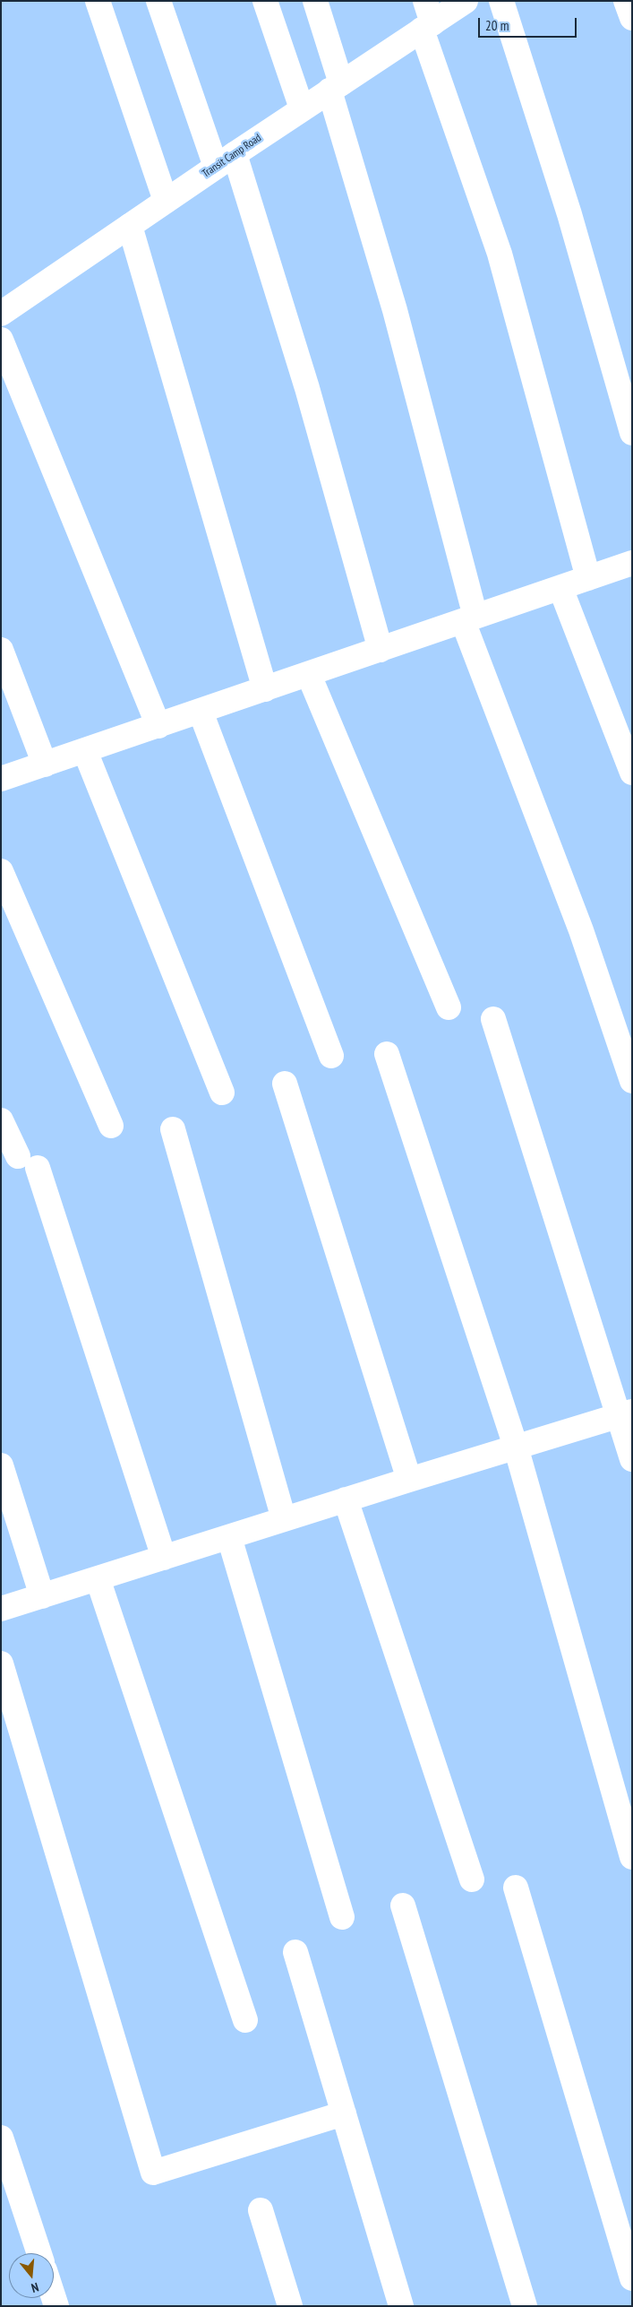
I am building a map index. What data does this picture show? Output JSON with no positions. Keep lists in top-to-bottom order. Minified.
{"streets":{"street":["Transit Camp Road"]},"scale_bar":"20 m","north":"bottom"}
